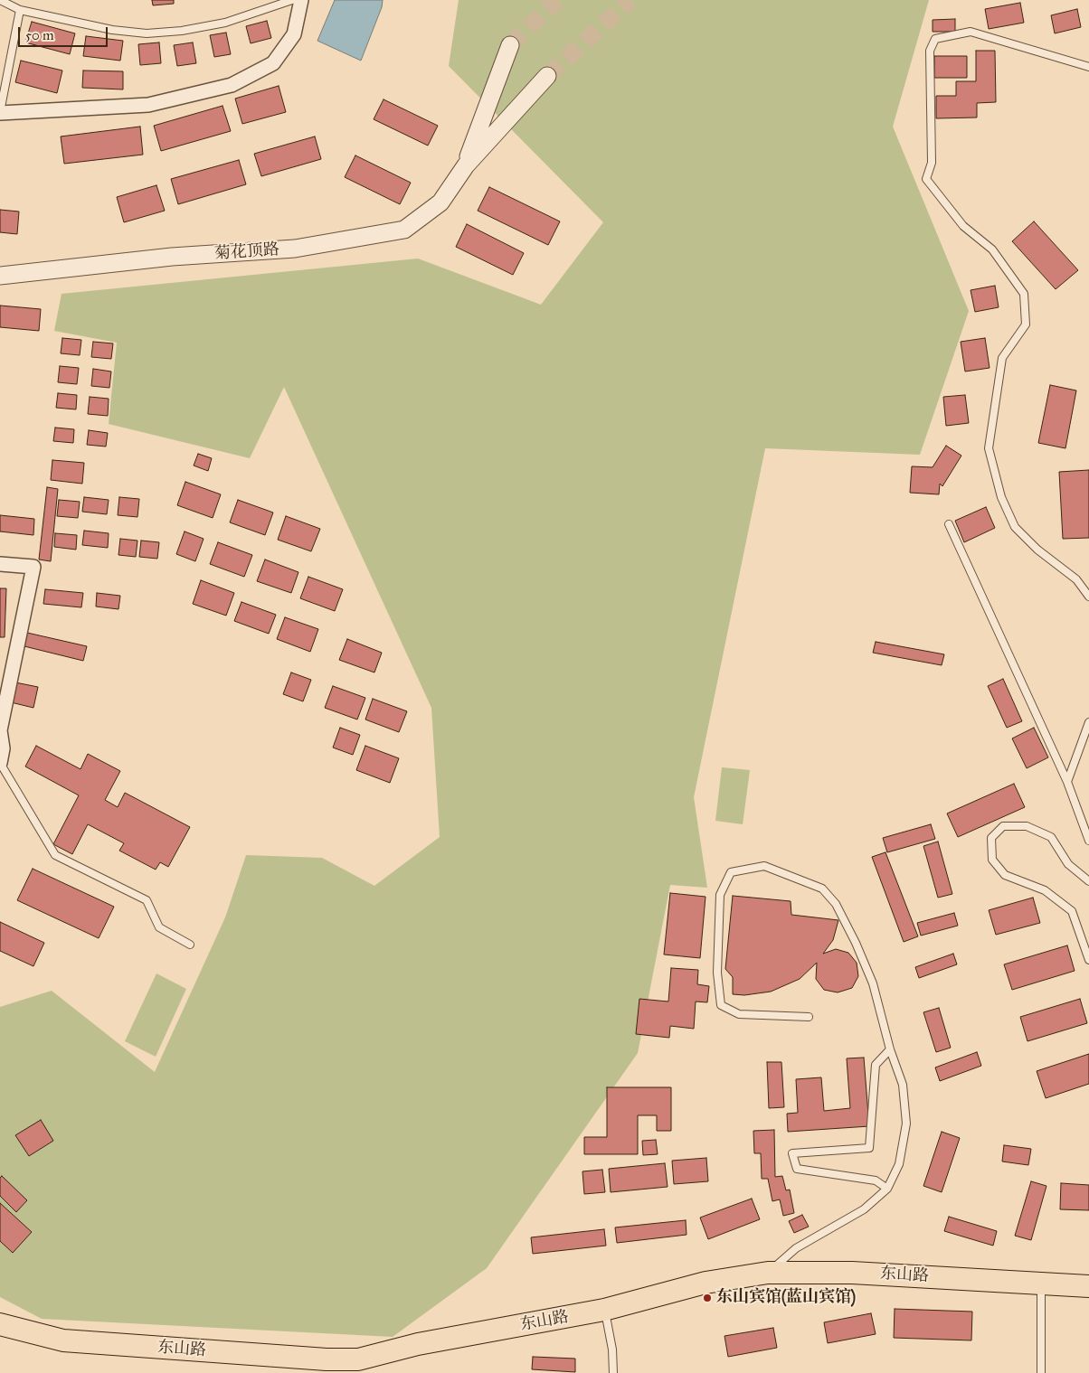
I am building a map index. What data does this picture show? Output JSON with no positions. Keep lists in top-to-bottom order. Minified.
{"streets":{"main road":["东山路"],"street":["菊花顶路"]},"places":["东山宾馆(蓝山宾馆)"],"scale_bar":"50 m"}
